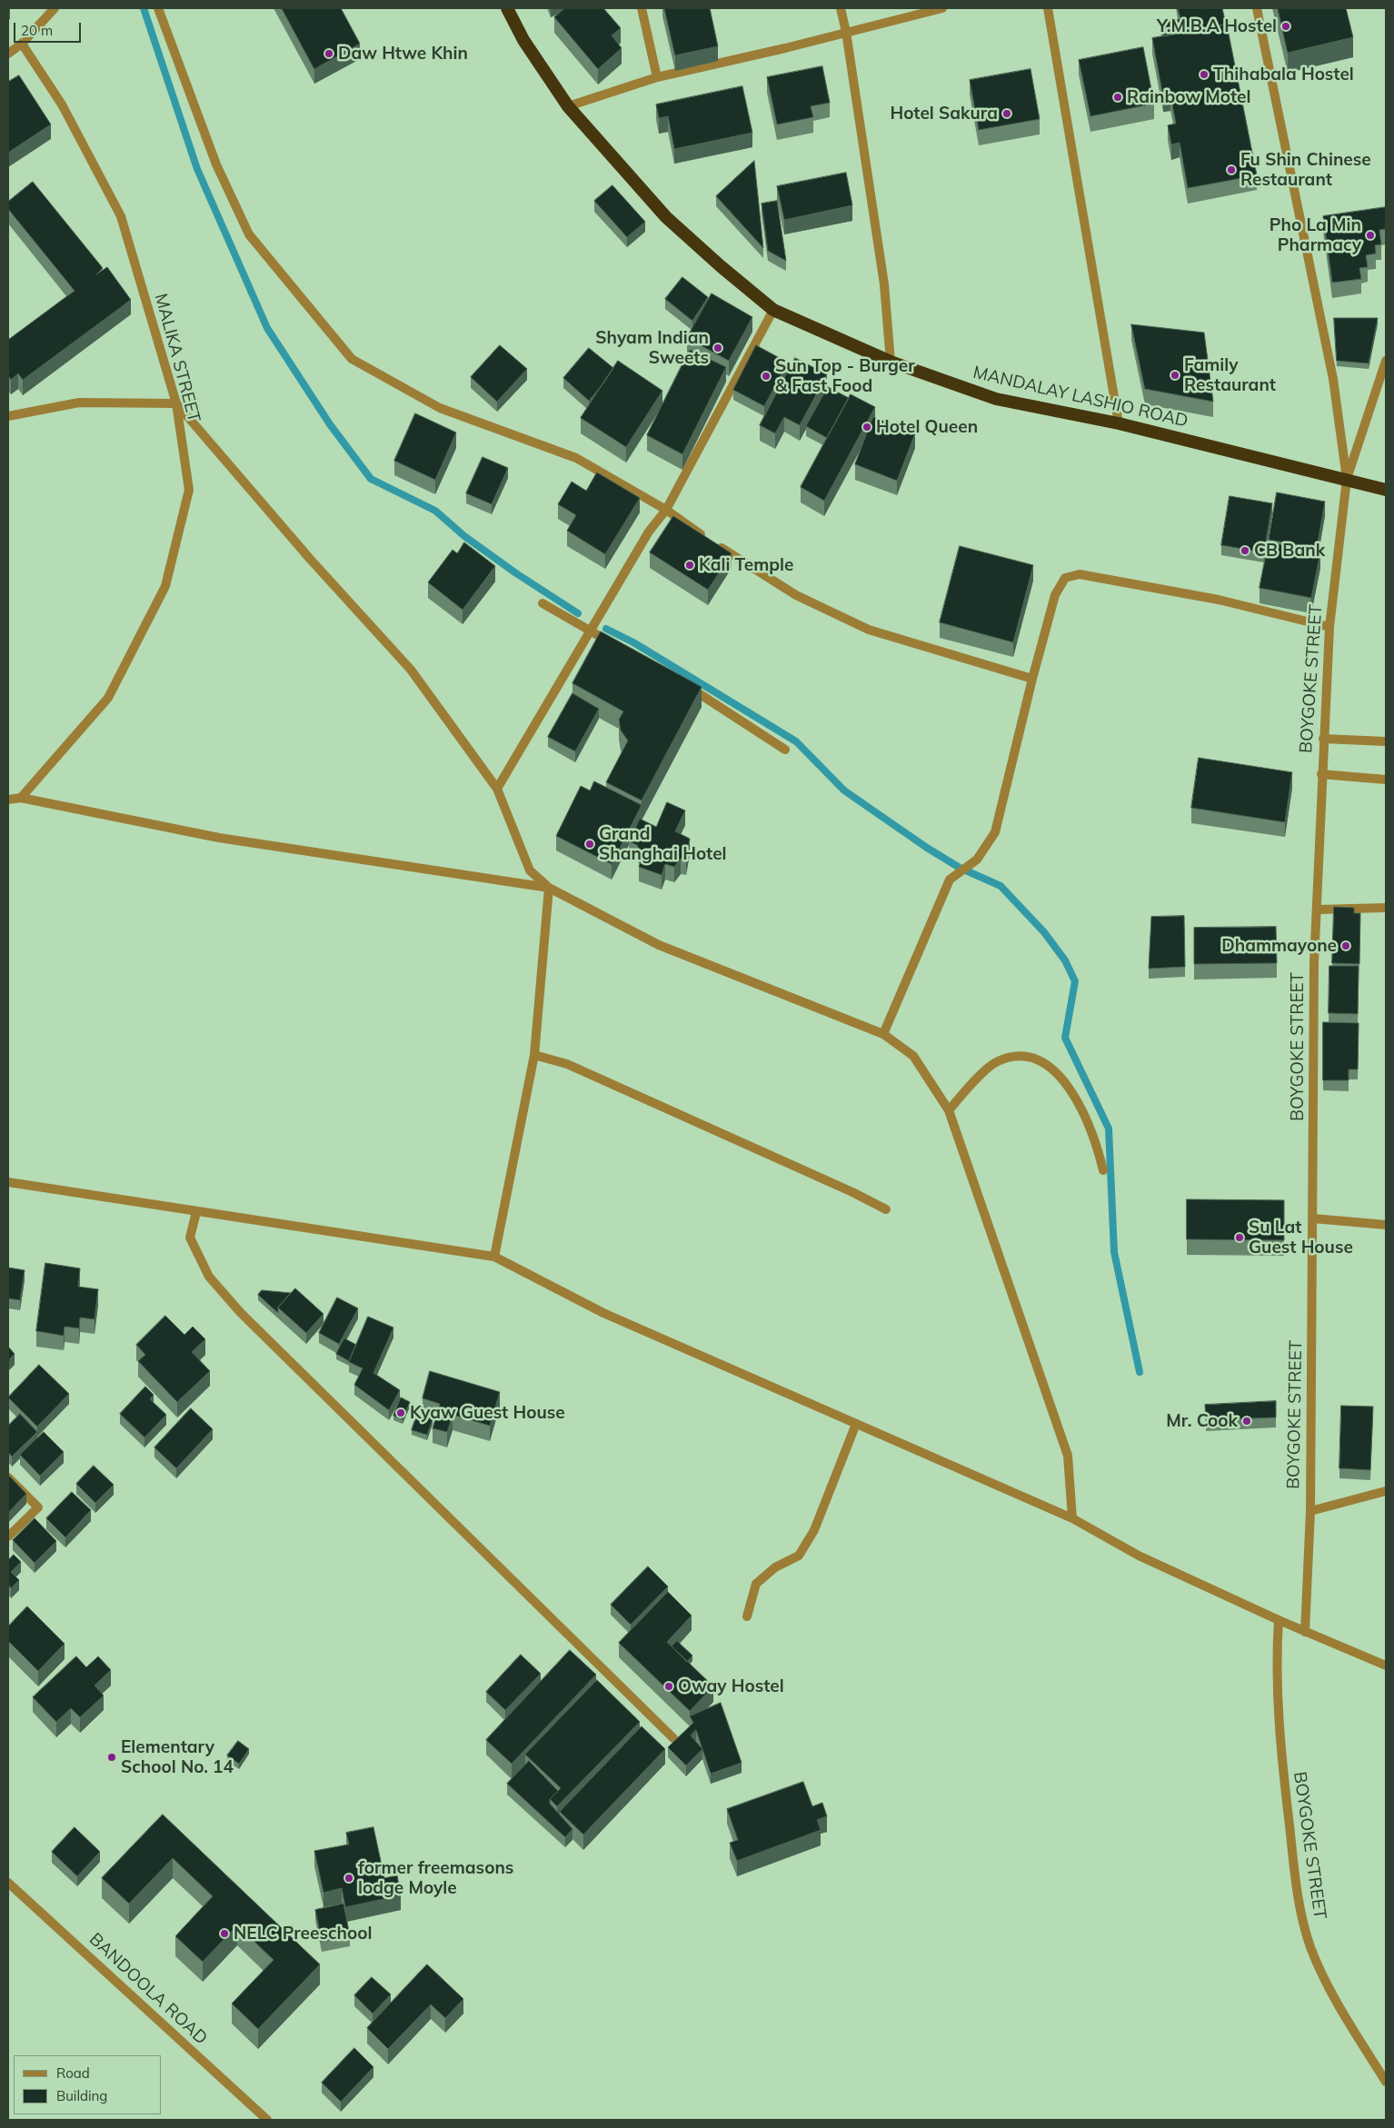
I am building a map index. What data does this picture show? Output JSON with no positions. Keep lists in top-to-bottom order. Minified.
{"streets":{"highway":["MANDALAY LASHIO ROAD"],"street":["MALIKA STREET","BOYGOKE STREET","BANDOOLA ROAD"]},"crossings":[["MANDALAY LASHIO ROAD","BOYGOKE STREET"]],"places":["Y.M.B.A Hostel","Daw Htwe Khin","Thihabala Hostel","Rainbow Motel","Hotel Sakura","Fu Shin Chinese Restaurant","Pho La Min Pharmacy","Shyam Indian Sweets","Family Restaurant","Sun Top - Burger & Fast Food","Hotel Queen","CB Bank","Kali Temple","Grand Shanghai Hotel","Dhammayone","Su Lat Guest House","Kyaw Guest House","Mr. Cook","Oway Hostel","Elementary School No. 14","former freemasons lodge Moyle","NELC Preeschool"],"legend":["Road","Building"],"scale_bar":"20 m"}
